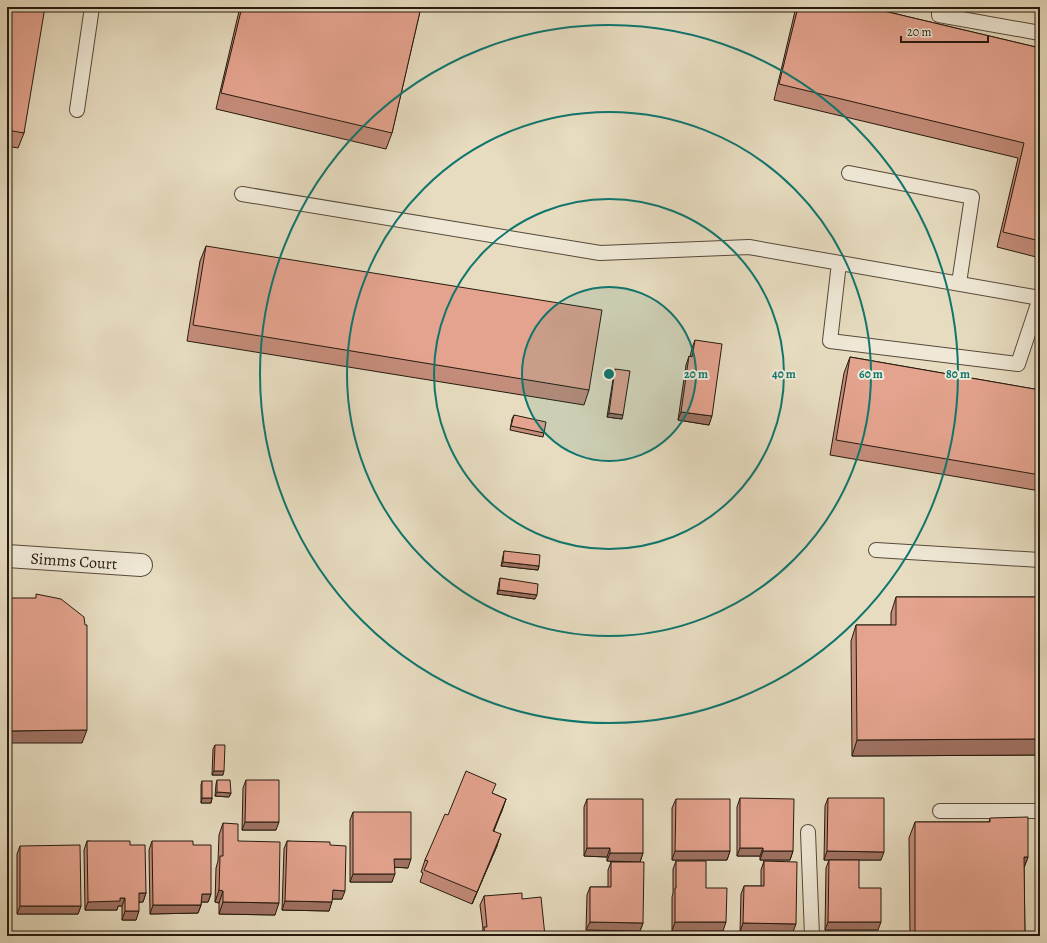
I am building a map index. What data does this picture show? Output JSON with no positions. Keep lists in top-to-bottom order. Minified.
{"streets":{"street":["Simms Court"]},"scale_bar":"20 m","rings":["20 m","40 m","60 m","80 m"]}
